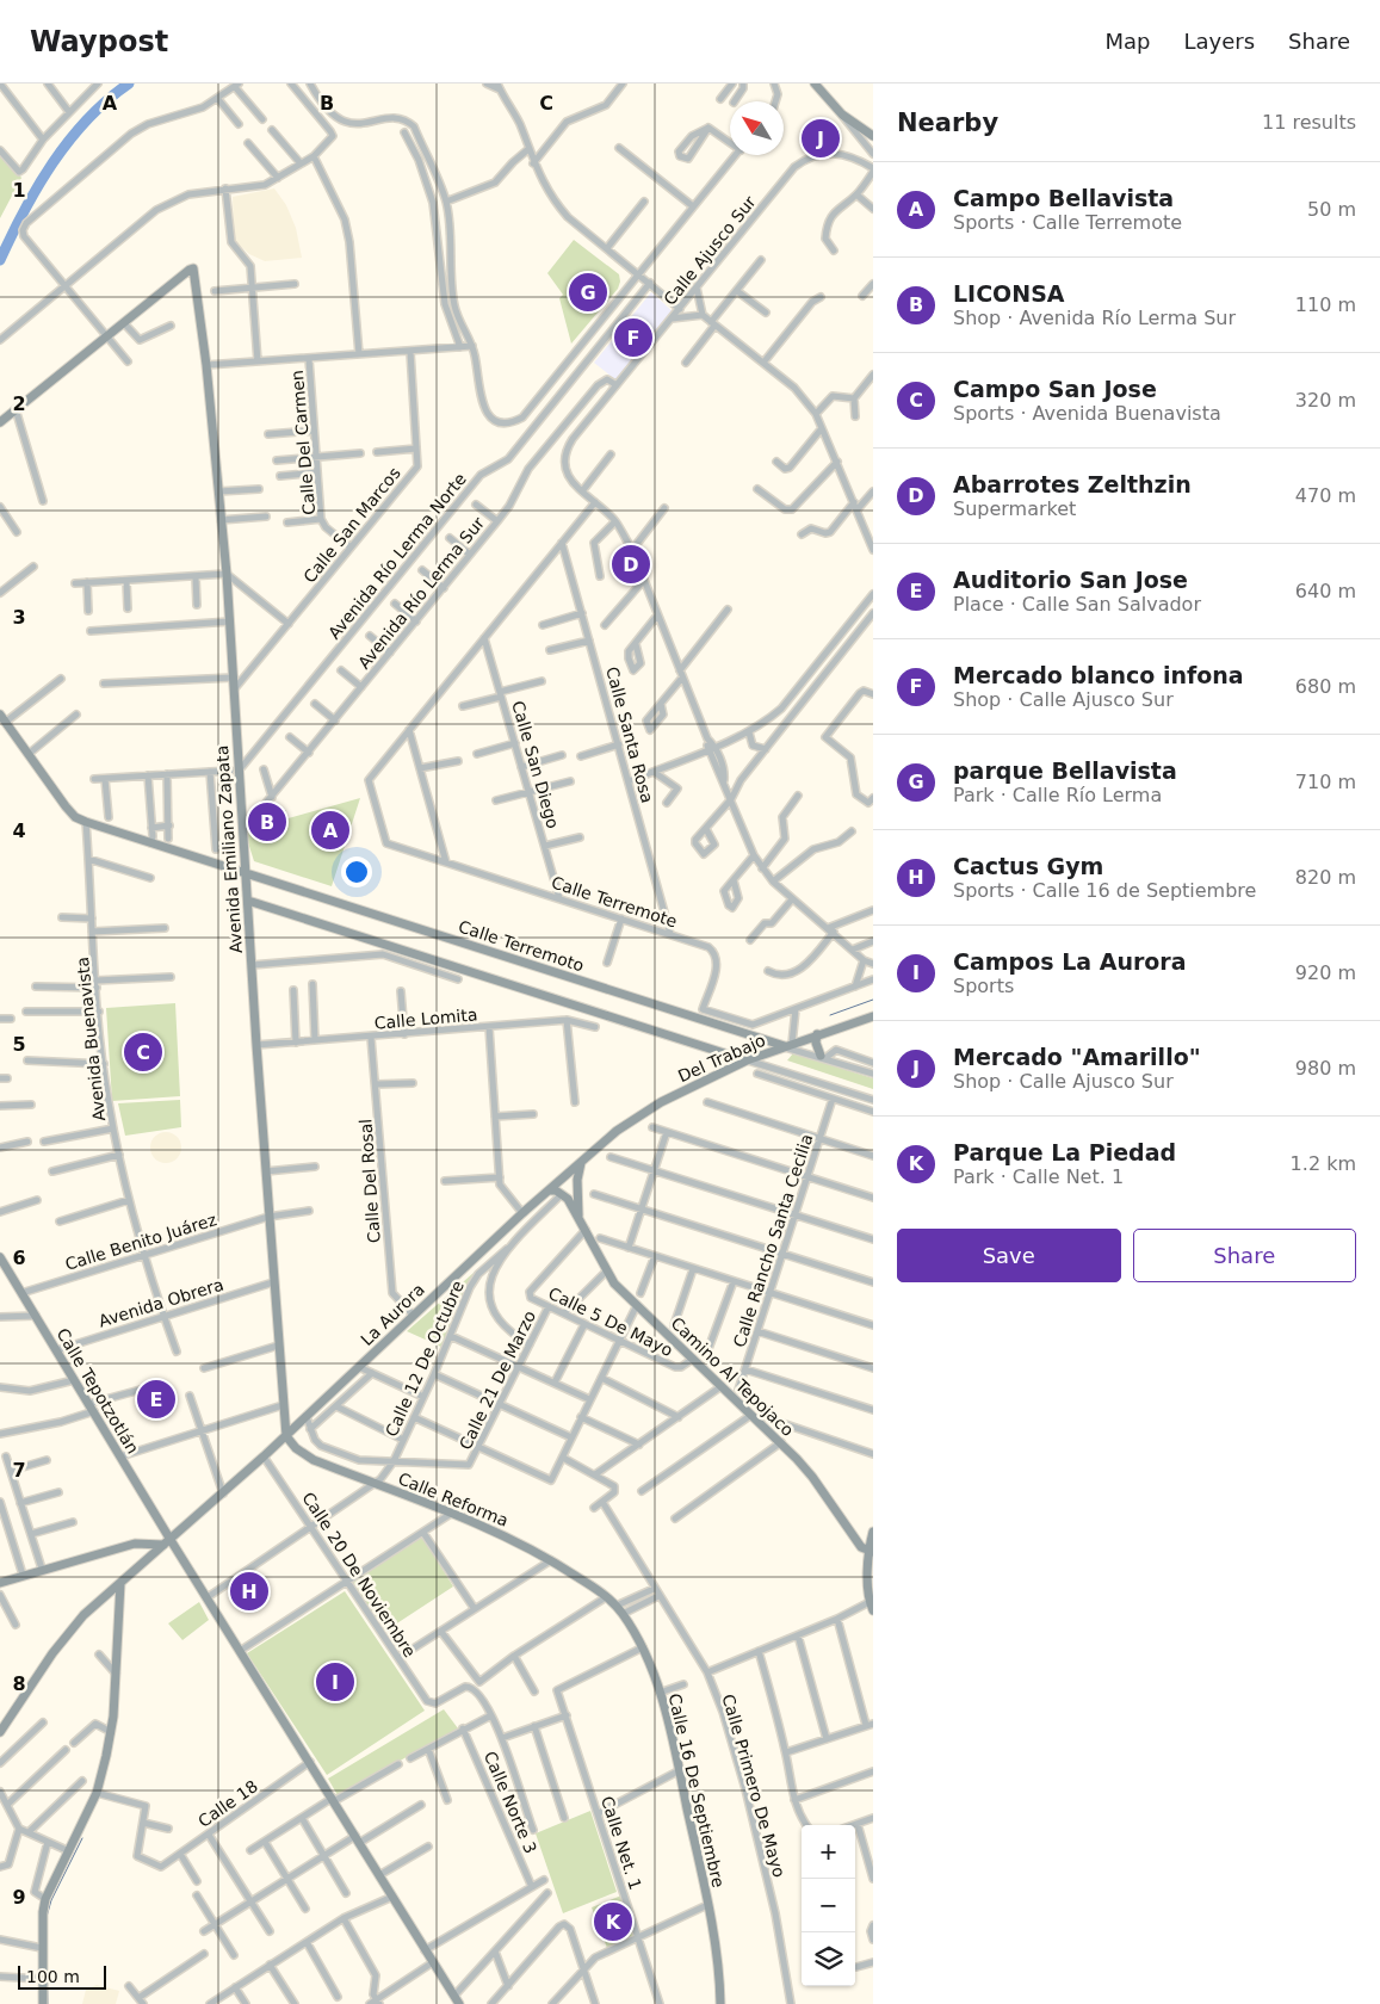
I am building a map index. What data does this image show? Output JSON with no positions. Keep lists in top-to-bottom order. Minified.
{"streets":{"street":["Calle Ajusco Sur","Calle Del Carmen","Calle San Marcos","Avenida Río Lerma Norte","Avenida Río Lerma Sur","Calle Santa Rosa","Calle San Diego","Avenida Emiliano Zapata","Calle Terremote","Calle Terremoto","Calle Lomita","Avenida Buenavista","Del Trabajo","Calle Del Rosal","Calle Rancho Santa Cecilia","Calle Benito Juárez","Avenida Obrera","La Aurora","Calle 5 De Mayo","Calle 12 De Octubre","Camino Al Tepojaco","Calle 21 De Marzo","Calle Tepotzotlán","Calle Reforma","Calle 20 De Noviembre","Calle Primero De Mayo","Calle 16 De Septiembre","Calle Norte 3","Calle 18","Calle Net. 1"]},"crossings":[["Calle Ajusco Sur","Avenida Río Lerma Sur"],["Calle Ajusco Sur","Calle Terremote"],["Calle Del Carmen","Calle San Marcos"],["Calle San Marcos","Avenida Emiliano Zapata"],["Avenida Río Lerma Norte","Avenida Emiliano Zapata"],["Avenida Río Lerma Sur","Avenida Emiliano Zapata"],["Calle Santa Rosa","Calle Terremote"],["Calle San Diego","Calle Terremote"],["Avenida Emiliano Zapata","Calle Terremoto"],["Avenida Emiliano Zapata","Calle Lomita"],["Avenida Emiliano Zapata","Calle Benito Juárez"],["Avenida Emiliano Zapata","Avenida Obrera"],["Avenida Emiliano Zapata","La Aurora"],["Avenida Emiliano Zapata","Calle Reforma"],["Calle Terremoto","Avenida Buenavista"],["Calle Terremoto","Del Trabajo"],["Calle Lomita","Calle Del Rosal"],["Avenida Buenavista","Calle Benito Juárez"],["Avenida Buenavista","Avenida Obrera"],["Del Trabajo","La Aurora"],["Calle Del Rosal","La Aurora"],["Calle Benito Juárez","Calle Tepotzotlán"],["Avenida Obrera","Calle Tepotzotlán"],["La Aurora","Camino Al Tepojaco"],["La Aurora","Calle Tepotzotlán"],["La Aurora","Calle Reforma"],["La Aurora","Calle 20 De Noviembre"],["Calle 5 De Mayo","Camino Al Tepojaco"],["Calle 5 De Mayo","Calle 21 De Marzo"],["Calle 12 De Octubre","Calle 21 De Marzo"],["Calle 12 De Octubre","Calle Reforma"],["Calle Tepotzotlán","Calle 18"],["Calle Reforma","Calle 16 De Septiembre"],["Calle 16 De Septiembre","Calle Net. 1"]],"scale_bar":"100 m","north":"top left","page":{"header":"Waypost","nav":["Map","Layers","Share"],"heading":["Nearby","11 results"],"pins":["J","G","F","D","B","A","C","E","H","I","K"],"list":[{"mark":"A","name":"Campo Bellavista","note":"Sports · Calle Terremote","value":"50 m"},{"mark":"B","name":"LICONSA","note":"Shop · Avenida Río Lerma Sur","value":"110 m"},{"mark":"C","name":"Campo San Jose","note":"Sports · Avenida Buenavista","value":"320 m"},{"mark":"D","name":"Abarrotes Zelthzin","note":"Supermarket","value":"470 m"},{"mark":"E","name":"Auditorio San Jose","note":"Place · Calle San Salvador","value":"640 m"},{"mark":"F","name":"Mercado blanco infona","note":"Shop · Calle Ajusco Sur","value":"680 m"},{"mark":"G","name":"parque Bellavista","note":"Park · Calle Río Lerma","value":"710 m"},{"mark":"H","name":"Cactus Gym","note":"Sports · Calle 16 de Septiembre","value":"820 m"},{"mark":"I","name":"Campos La Aurora","note":"Sports","value":"920 m"},{"mark":"J","name":"Mercado \"Amarillo\"","note":"Shop · Calle Ajusco Sur","value":"980 m"},{"mark":"K","name":"Parque La Piedad","note":"Park · Calle Net. 1","value":"1.2 km"}],"buttons":["Save","Share"],"map_buttons":["+","−"],"scale":"100 m"},"grid":{"columns":["A","B","C"],"rows":["1","2","3","4","5","6","7","8","9"]}}
